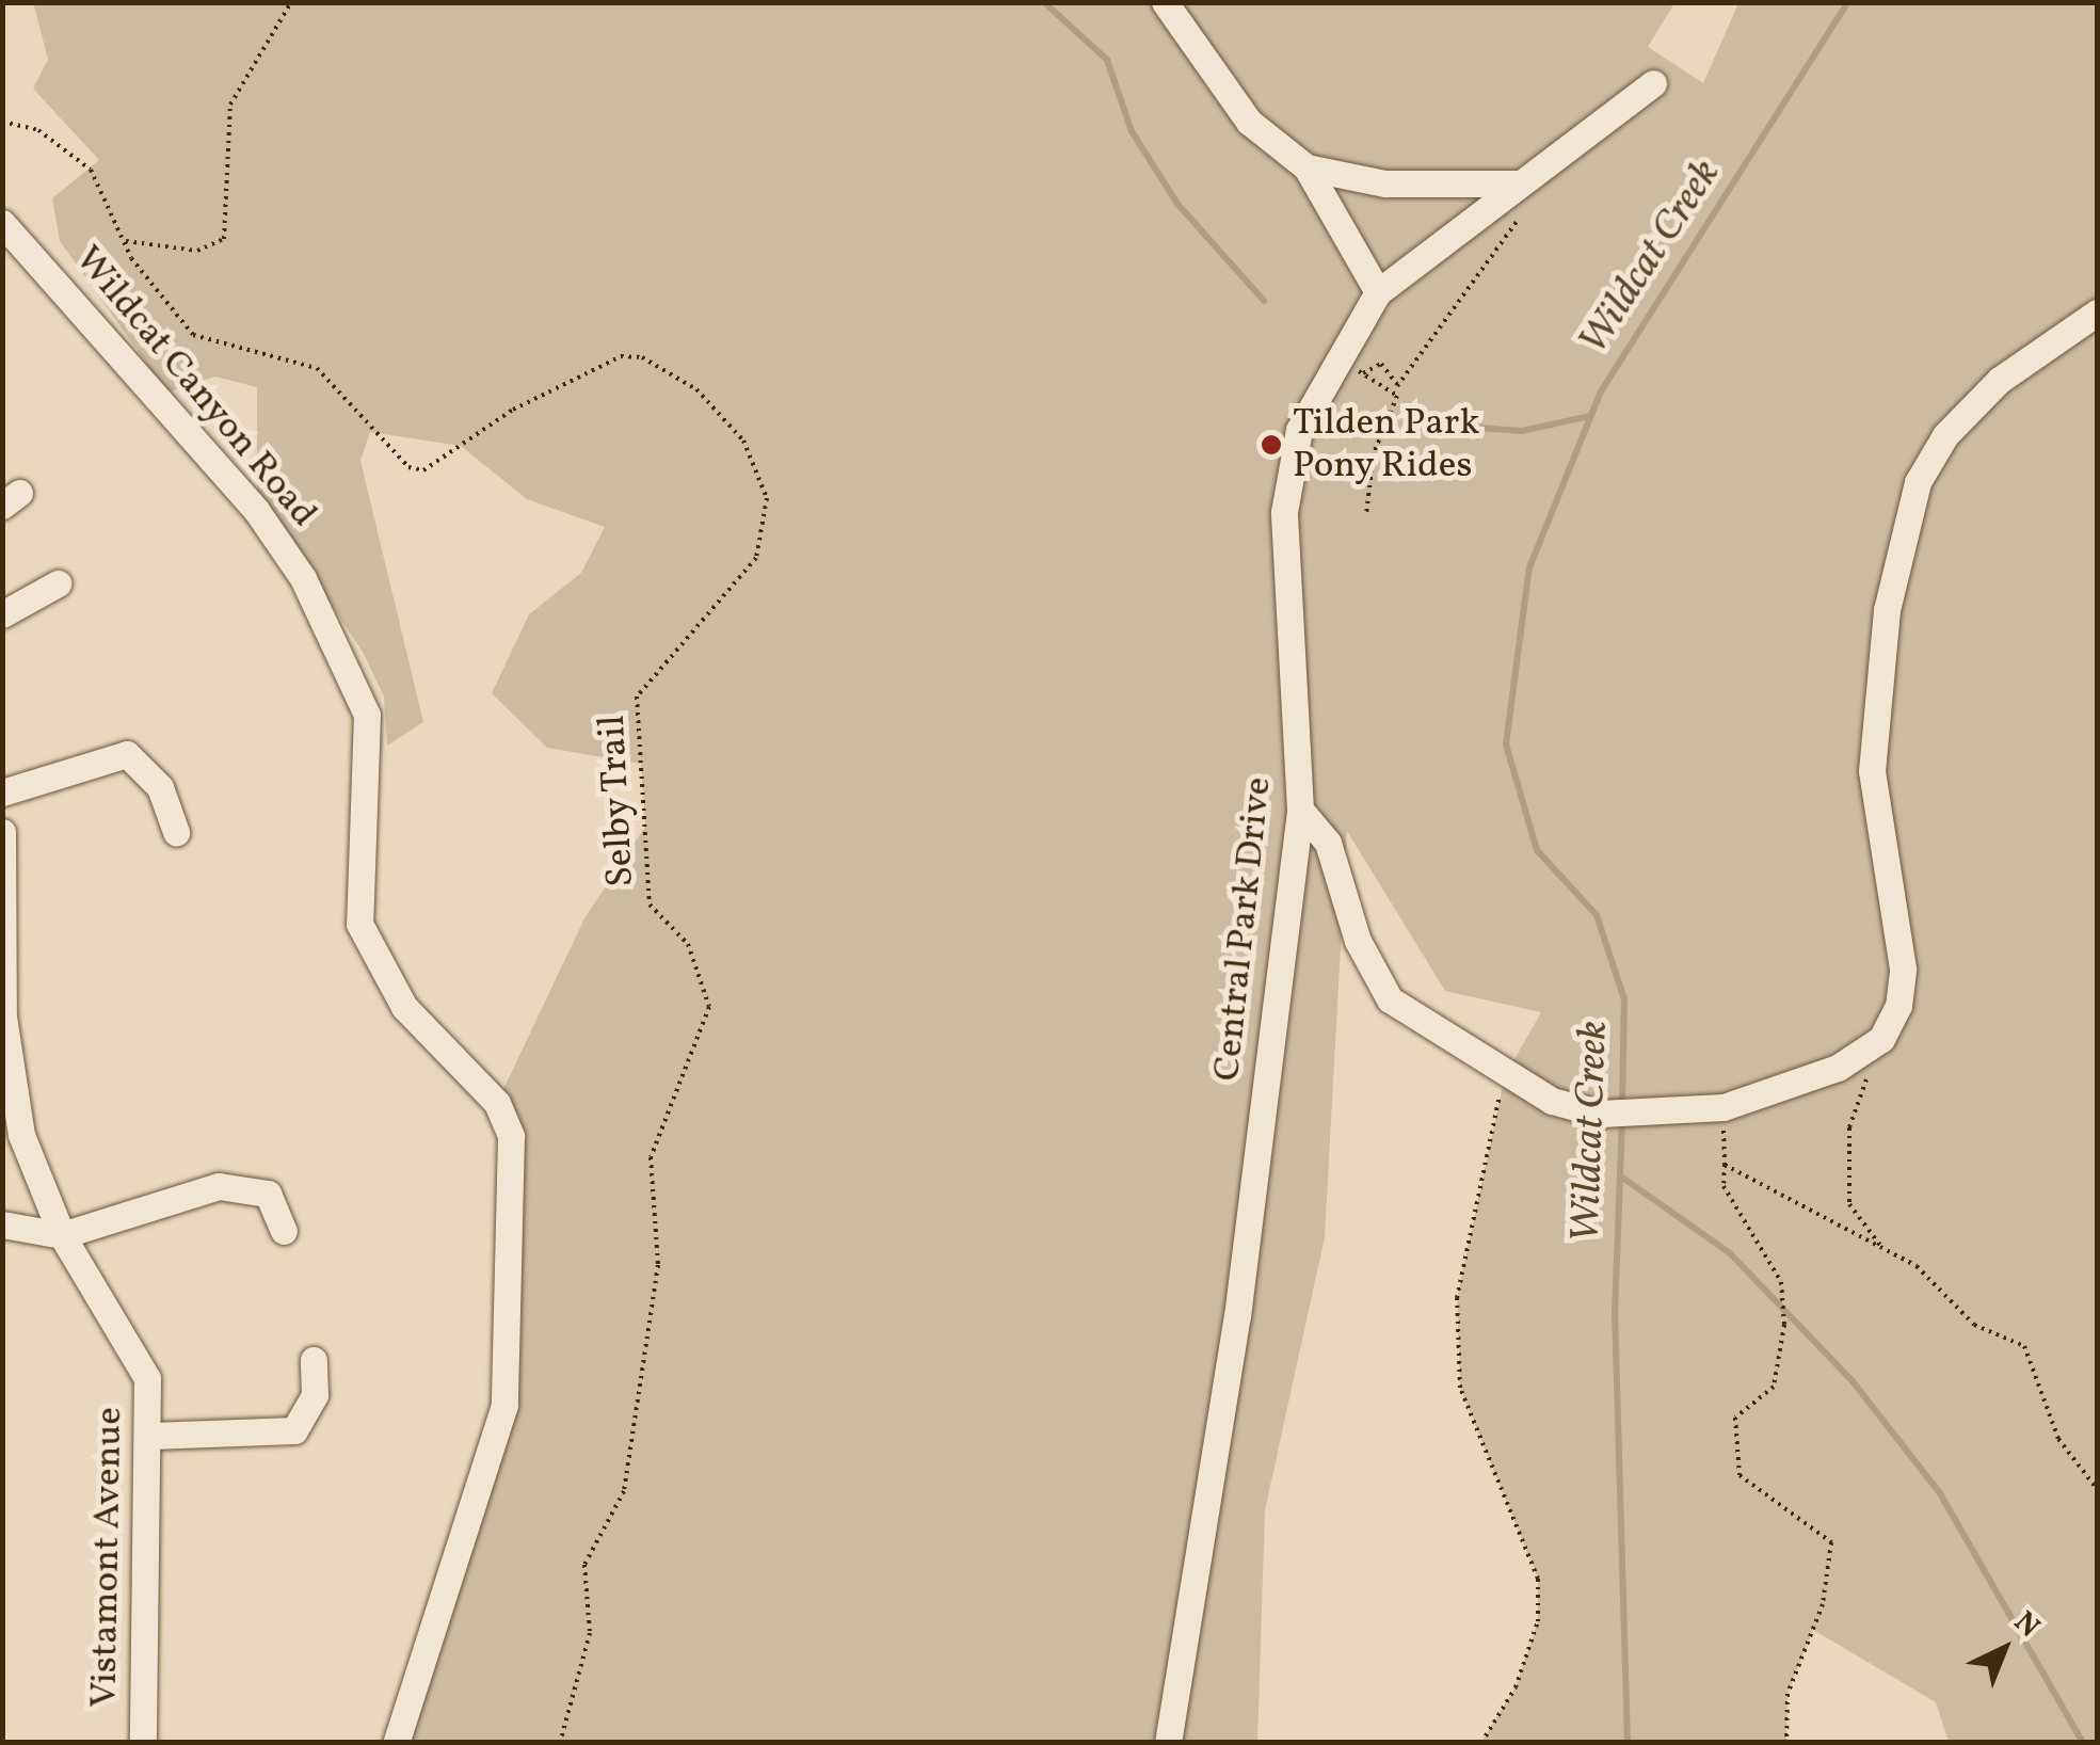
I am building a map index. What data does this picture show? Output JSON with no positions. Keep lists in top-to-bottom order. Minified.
{"streets":{"street":["Wildcat Canyon Road","Central Park Drive","Vistamont Avenue"],"path":["Selby Trail"]},"water":["Wildcat Creek"],"places":["Tilden Park Pony Rides"],"north":"top right"}
